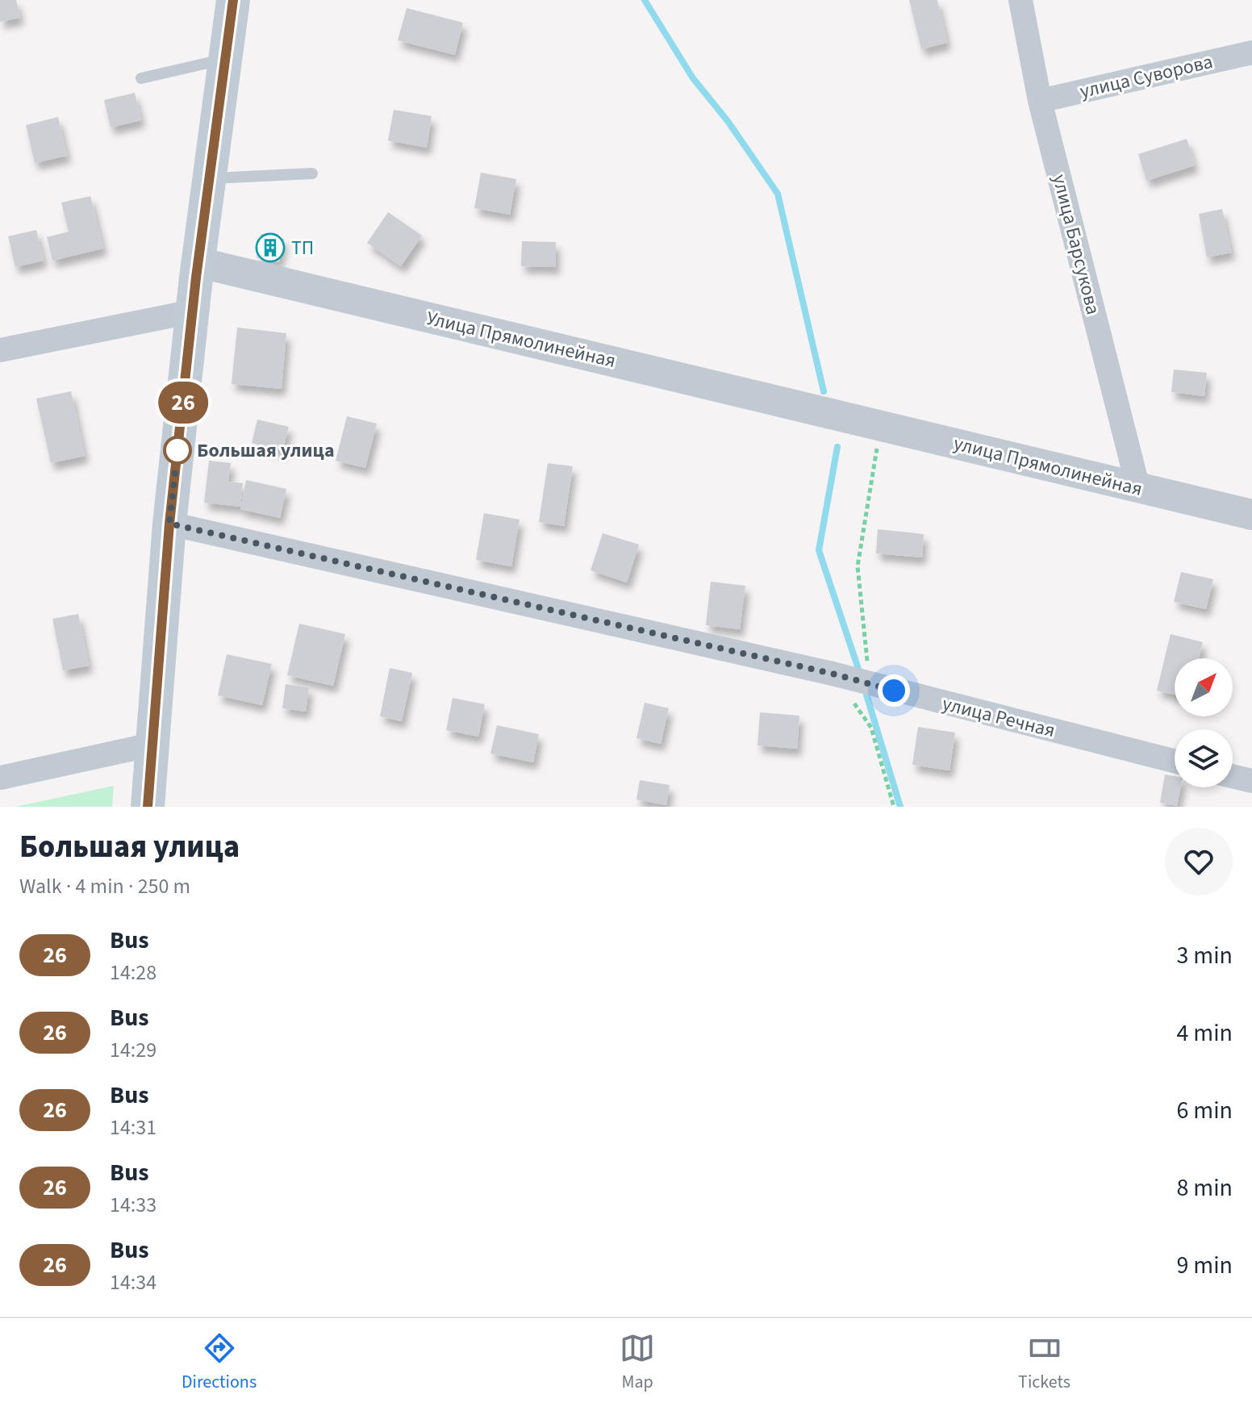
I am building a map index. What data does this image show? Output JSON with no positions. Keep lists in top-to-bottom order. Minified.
{"streets":{"street":["улица Суворова","улица Барсукова","Улица Прямолинейная","улица Прямолинейная","улица Речная"]},"crossings":[["улица Суворова","улица Барсукова"],["улица Барсукова","улица Прямолинейная"],["Улица Прямолинейная","улица Прямолинейная"]],"places":{"building":["ТП"],"other":["Большая улица"]},"lines":["bus line 26"],"north":"top right","page":{"on_map":"26","heading":["Большая улица","Walk · 4 min · 250 m"],"list":[{"mark":"26","name":"Bus","note":"14:28","value":"3 min"},{"mark":"26","name":"Bus","note":"14:29","value":"4 min"},{"mark":"26","name":"Bus","note":"14:31","value":"6 min"},{"mark":"26","name":"Bus","note":"14:33","value":"8 min"},{"mark":"26","name":"Bus","note":"14:34","value":"9 min"}],"tabs":["Directions","Map","Tickets"]}}
